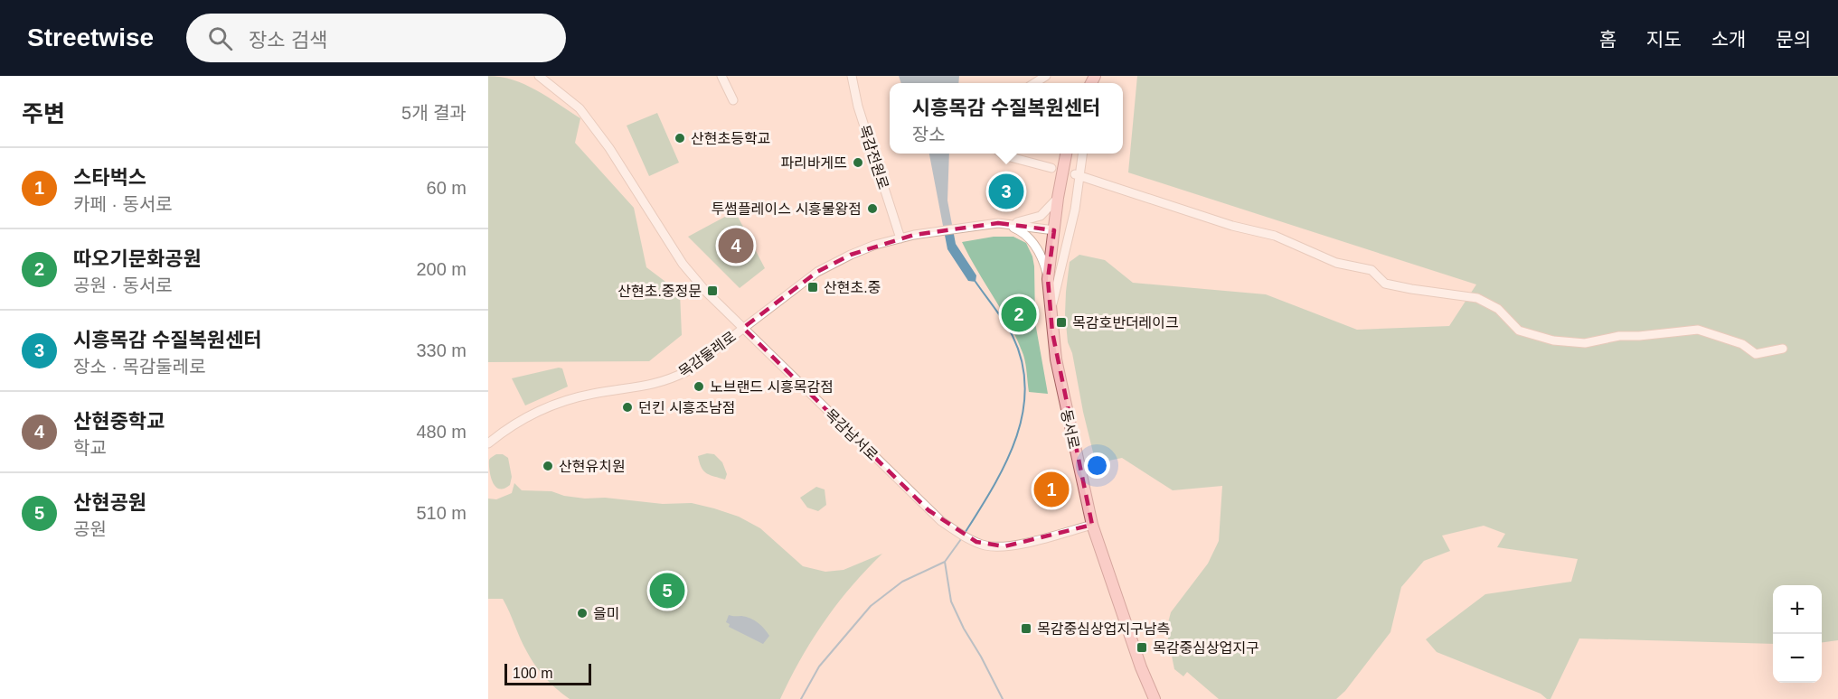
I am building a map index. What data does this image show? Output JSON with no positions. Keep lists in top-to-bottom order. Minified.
{"streets":{"main road":["동서로"],"street":["목감전원로","목감둘레로","목감남서로"]},"crossings":[["목감전원로","목감둘레로"],["목감둘레로","목감남서로"],["동서로","목감남서로"]],"places":{"other":["산현초등학교","파리바게뜨","투썸플레이스 시흥물왕점","노브랜드 시흥목감점","던킨 시흥조남점","산현유치원","을미"],"transit":["산현초.중","산현초.중정문","목감호반더레이크","목감중심상업지구남측","목감중심상업지구"]},"scale_bar":"100 m","page":{"header":"Streetwise","search":"장소 검색","nav":["홈","지도","소개","문의"],"heading":["주변","5개 결과"],"popup":["시흥목감 수질복원센터","장소"],"list":[{"mark":"1","name":"스타벅스","note":"카페 · 동서로","value":"60 m"},{"mark":"2","name":"따오기문화공원","note":"공원 · 동서로","value":"200 m"},{"mark":"3","name":"시흥목감 수질복원센터","note":"장소 · 목감둘레로","value":"330 m"},{"mark":"4","name":"산현중학교","note":"학교","value":"480 m"},{"mark":"5","name":"산현공원","note":"공원","value":"510 m"}],"pins":["3","4","2","1","5"],"map_buttons":["+","−"],"scale":"100 m"}}
